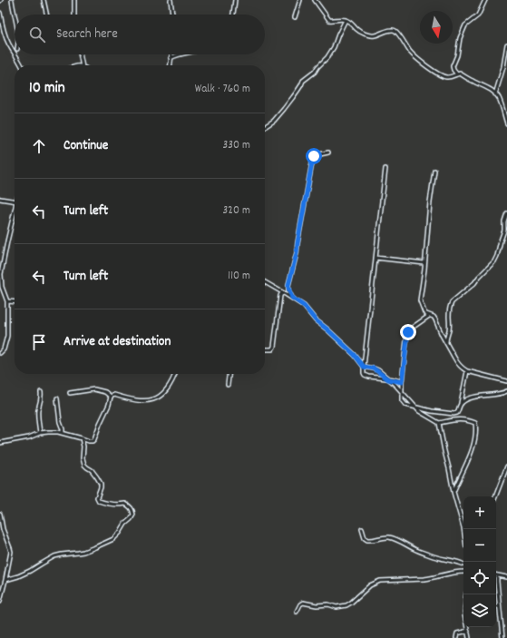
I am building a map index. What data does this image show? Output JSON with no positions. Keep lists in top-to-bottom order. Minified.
{"north":"bottom","page":{"search":"Search here","heading":["10 min","Walk · 760 m"],"list":[["Continue","330 m"],["Turn left","320 m"],["Turn left","110 m"],"Arrive at destination"],"map_buttons":["+","−"]}}
